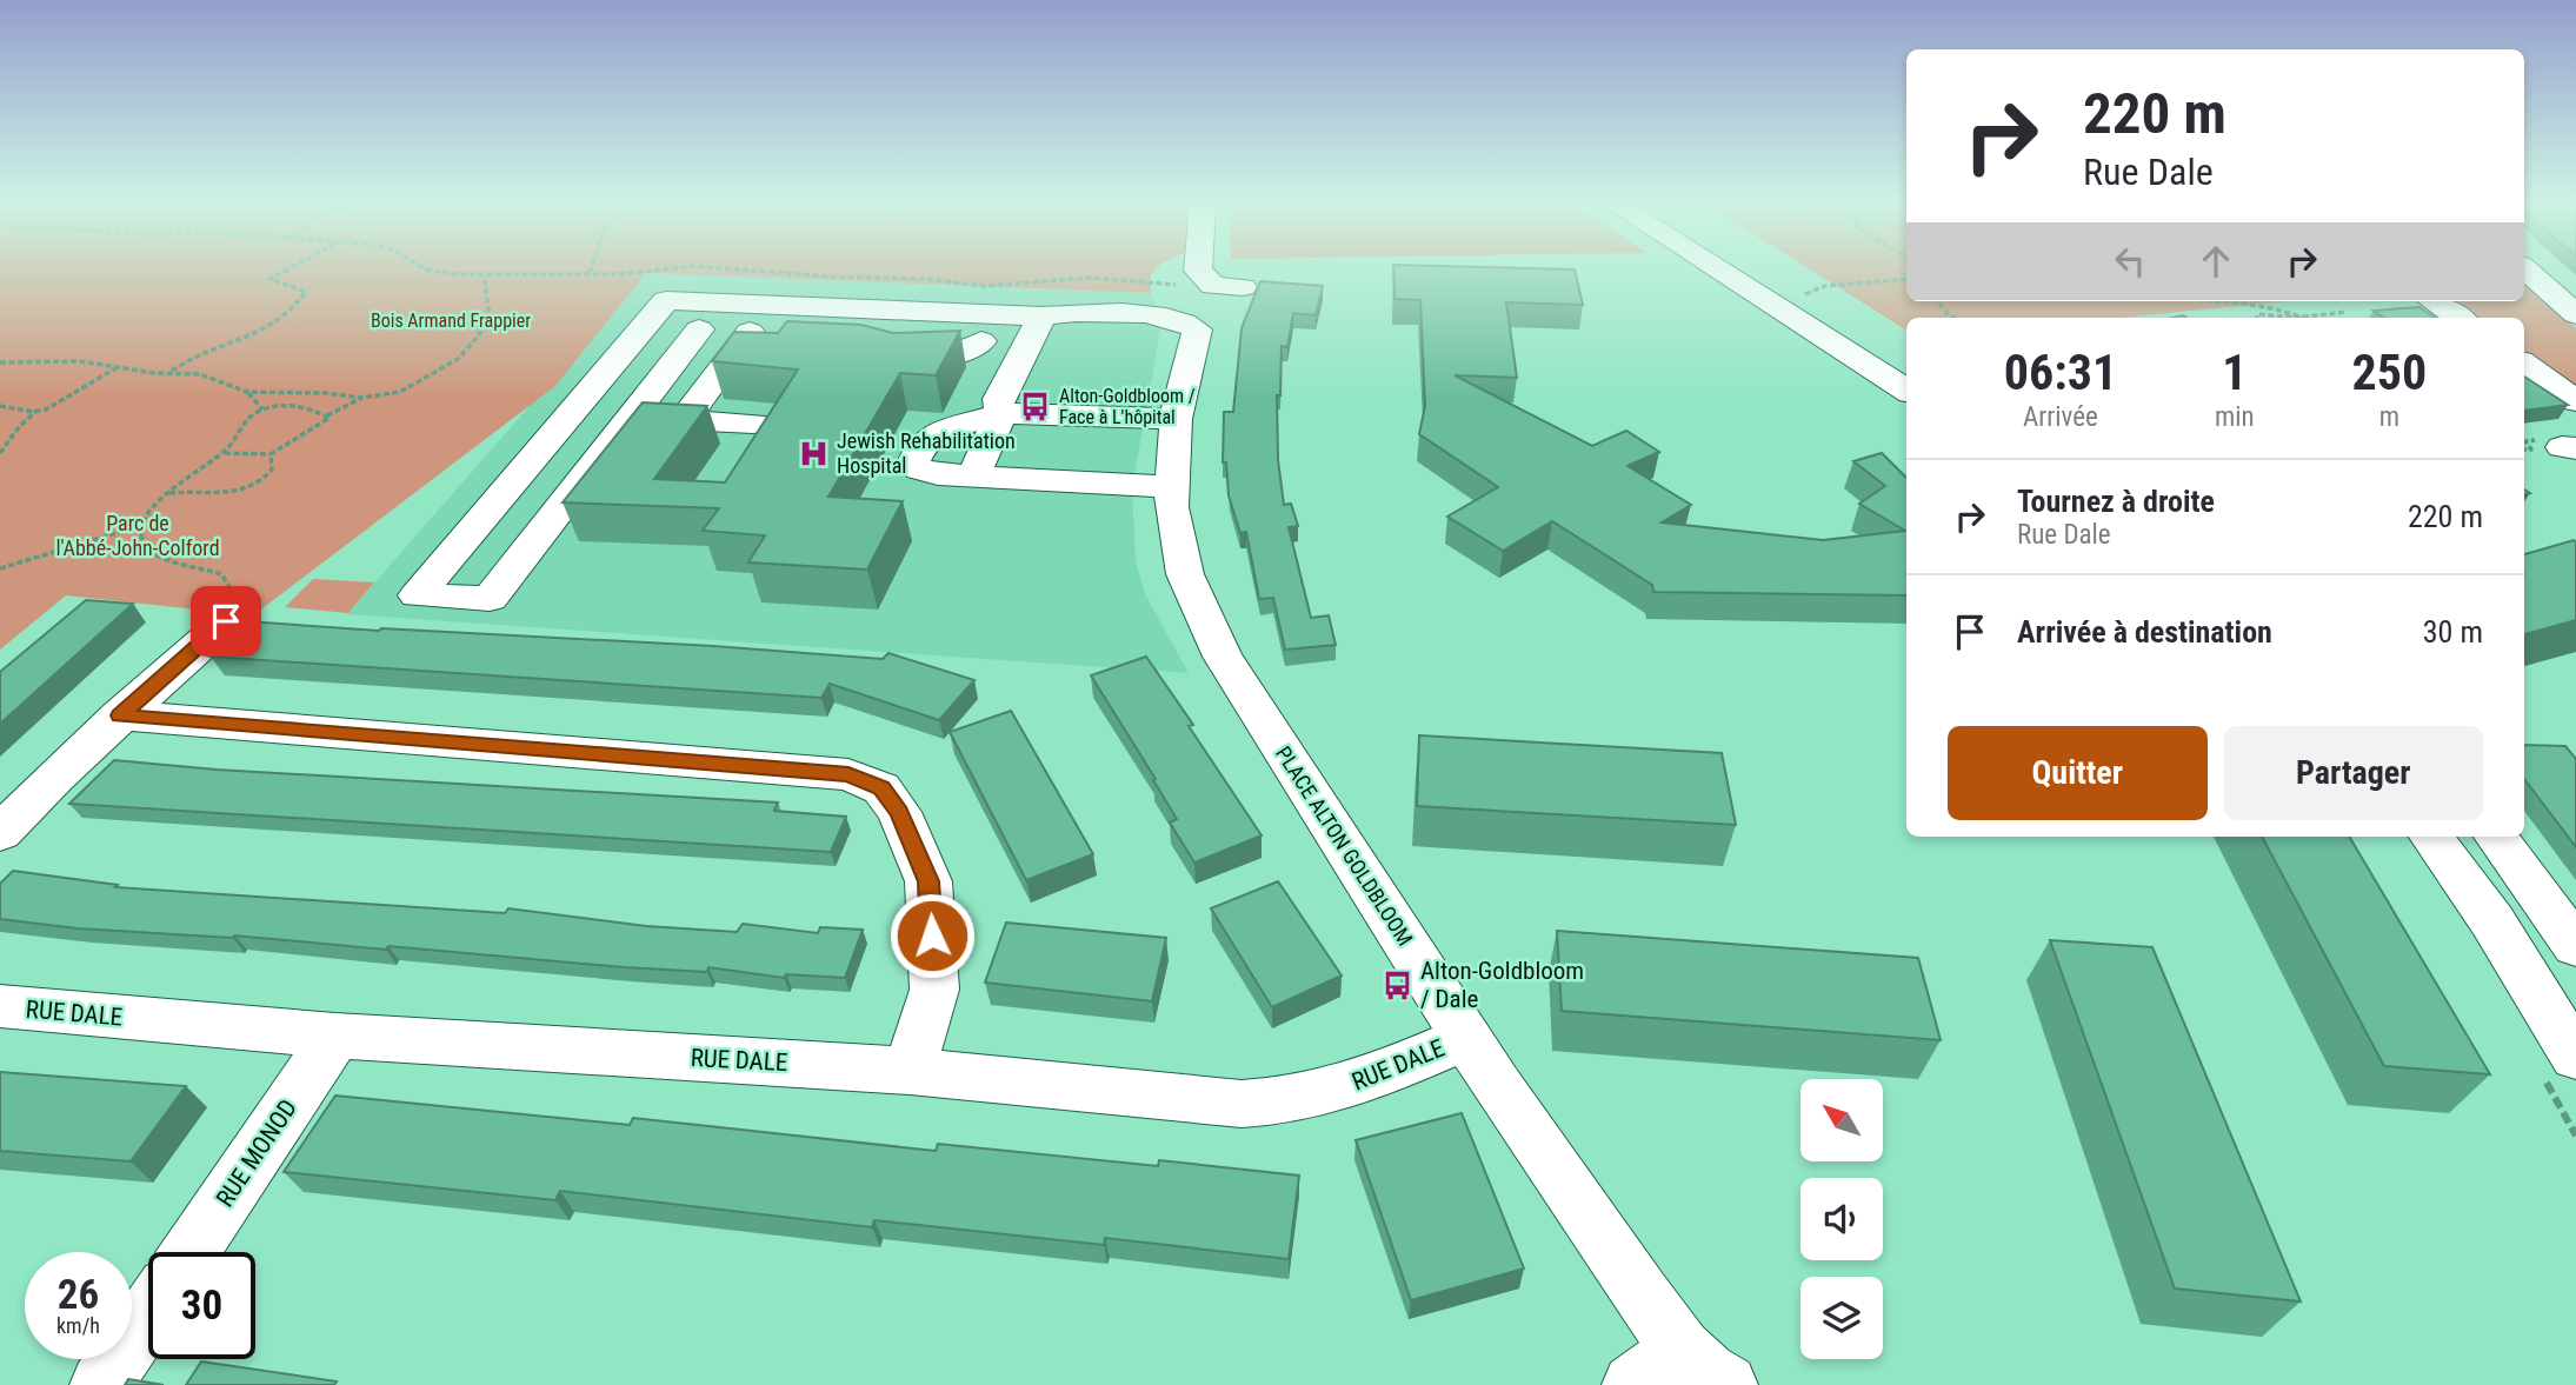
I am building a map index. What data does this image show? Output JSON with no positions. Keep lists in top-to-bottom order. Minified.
{"streets":{"street":["PLACE ALTON GOLDBLOOM","RUE DALE","RUE MONOD"]},"crossings":[["PLACE ALTON GOLDBLOOM","RUE DALE"],["RUE DALE","RUE MONOD"]],"parks":["Bois Armand Frappier","Parc de l'Abbé-John-Colford"],"places":{"bus stop":["Alton-Goldbloom / Face à L'hôpital","Alton-Goldbloom / Dale"],"hospital":["Jewish Rehabilitation Hospital"]},"north":"top left","page":{"turn":["220 m","Rue Dale"],"eta":["06:31","Arrivée","1","min","250","m"],"list":[{"name":"Tournez à droite","note":"Rue Dale","value":"220 m"},{"name":"Arrivée à destination","value":"30 m"}],"buttons":["Quitter","Partager"],"speed":"26 km/h","limit":"30"}}
